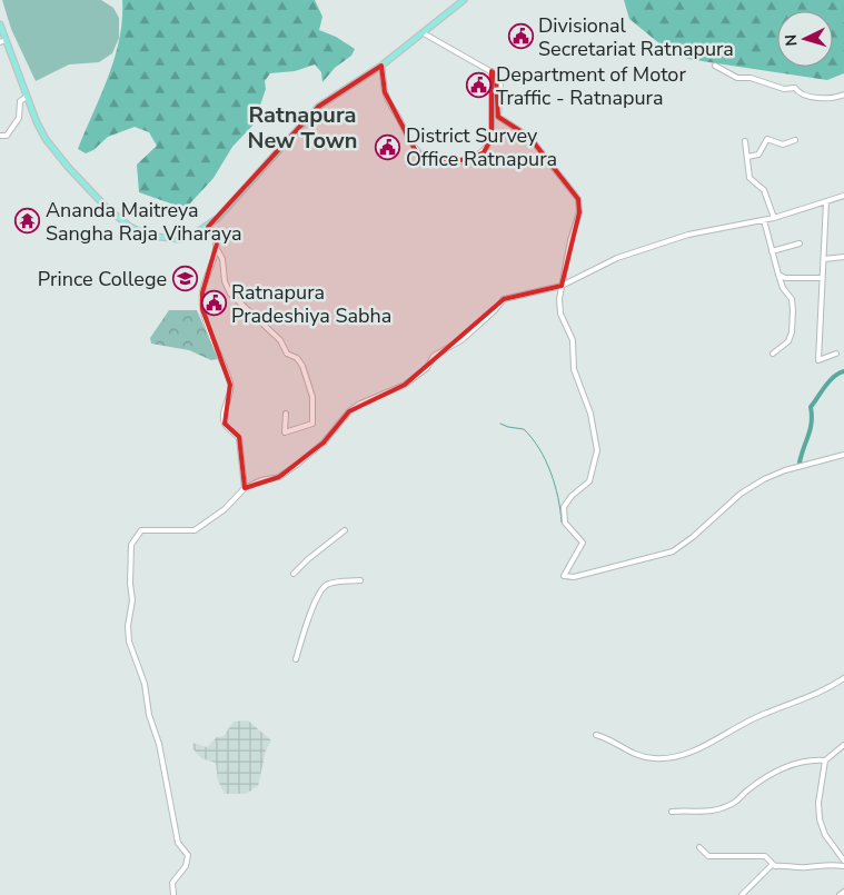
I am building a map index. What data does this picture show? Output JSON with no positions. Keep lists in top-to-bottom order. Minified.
{"districts":["Ratnapura New Town"],"places":{"public building":["Divisional Secretariat Ratnapura","Department of Motor Traffic - Ratnapura","District Survey Office Ratnapura","Ratnapura Pradeshiya Sabha"],"temple":["Ananda Maitreya Sangha Raja Viharaya"],"school or university":["Prince College"]},"north":"left"}
